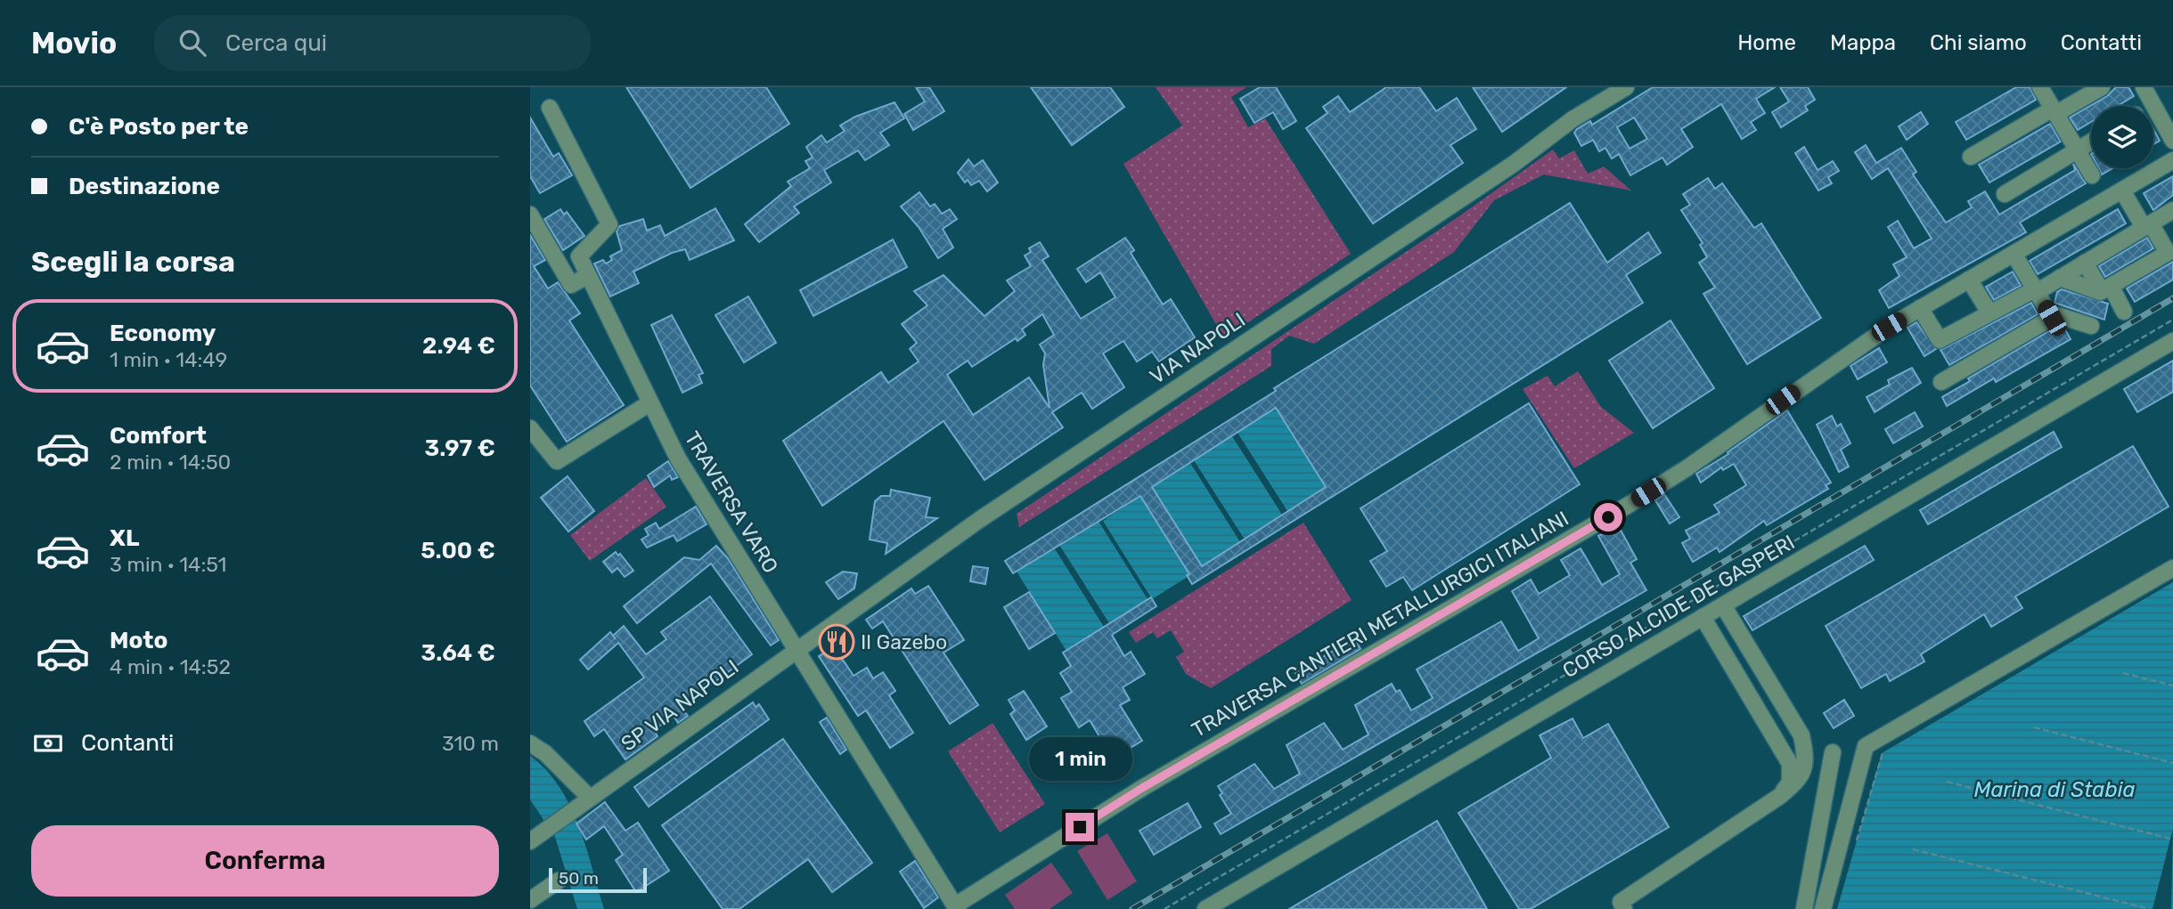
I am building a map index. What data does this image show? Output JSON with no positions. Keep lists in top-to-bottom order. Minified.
{"streets":{"street":["VIA NAPOLI","TRAVERSA VARO","CORSO ALCIDE DE GASPERI","TRAVERSA CANTIERI METALLURGICI ITALIANI","SP VIA NAPOLI"]},"crossings":[["VIA NAPOLI","TRAVERSA VARO"],["VIA NAPOLI","SP VIA NAPOLI"],["TRAVERSA VARO","TRAVERSA CANTIERI METALLURGICI ITALIANI"],["TRAVERSA VARO","SP VIA NAPOLI"]],"water":["Marina di Stabia"],"places":{"restaurant":["Il Gazebo"]},"scale_bar":"50 m","page":{"header":"Movio","search":"Cerca qui","nav":["Home","Mappa","Chi siamo","Contatti"],"banner":["C'è Posto per te","Destinazione"],"heading":"Scegli la corsa","list":[{"name":"Economy","note":"1 min · 14:49","value":"2.94 €"},{"name":"Comfort","note":"2 min · 14:50","value":"3.97 €"},{"name":"XL","note":"3 min · 14:51","value":"5.00 €"},{"name":"Moto","note":"4 min · 14:52","value":"3.64 €"}],"pay":["Contanti","310 m"],"bubble":"1 min","buttons":"Conferma","scale":"50 m"}}
